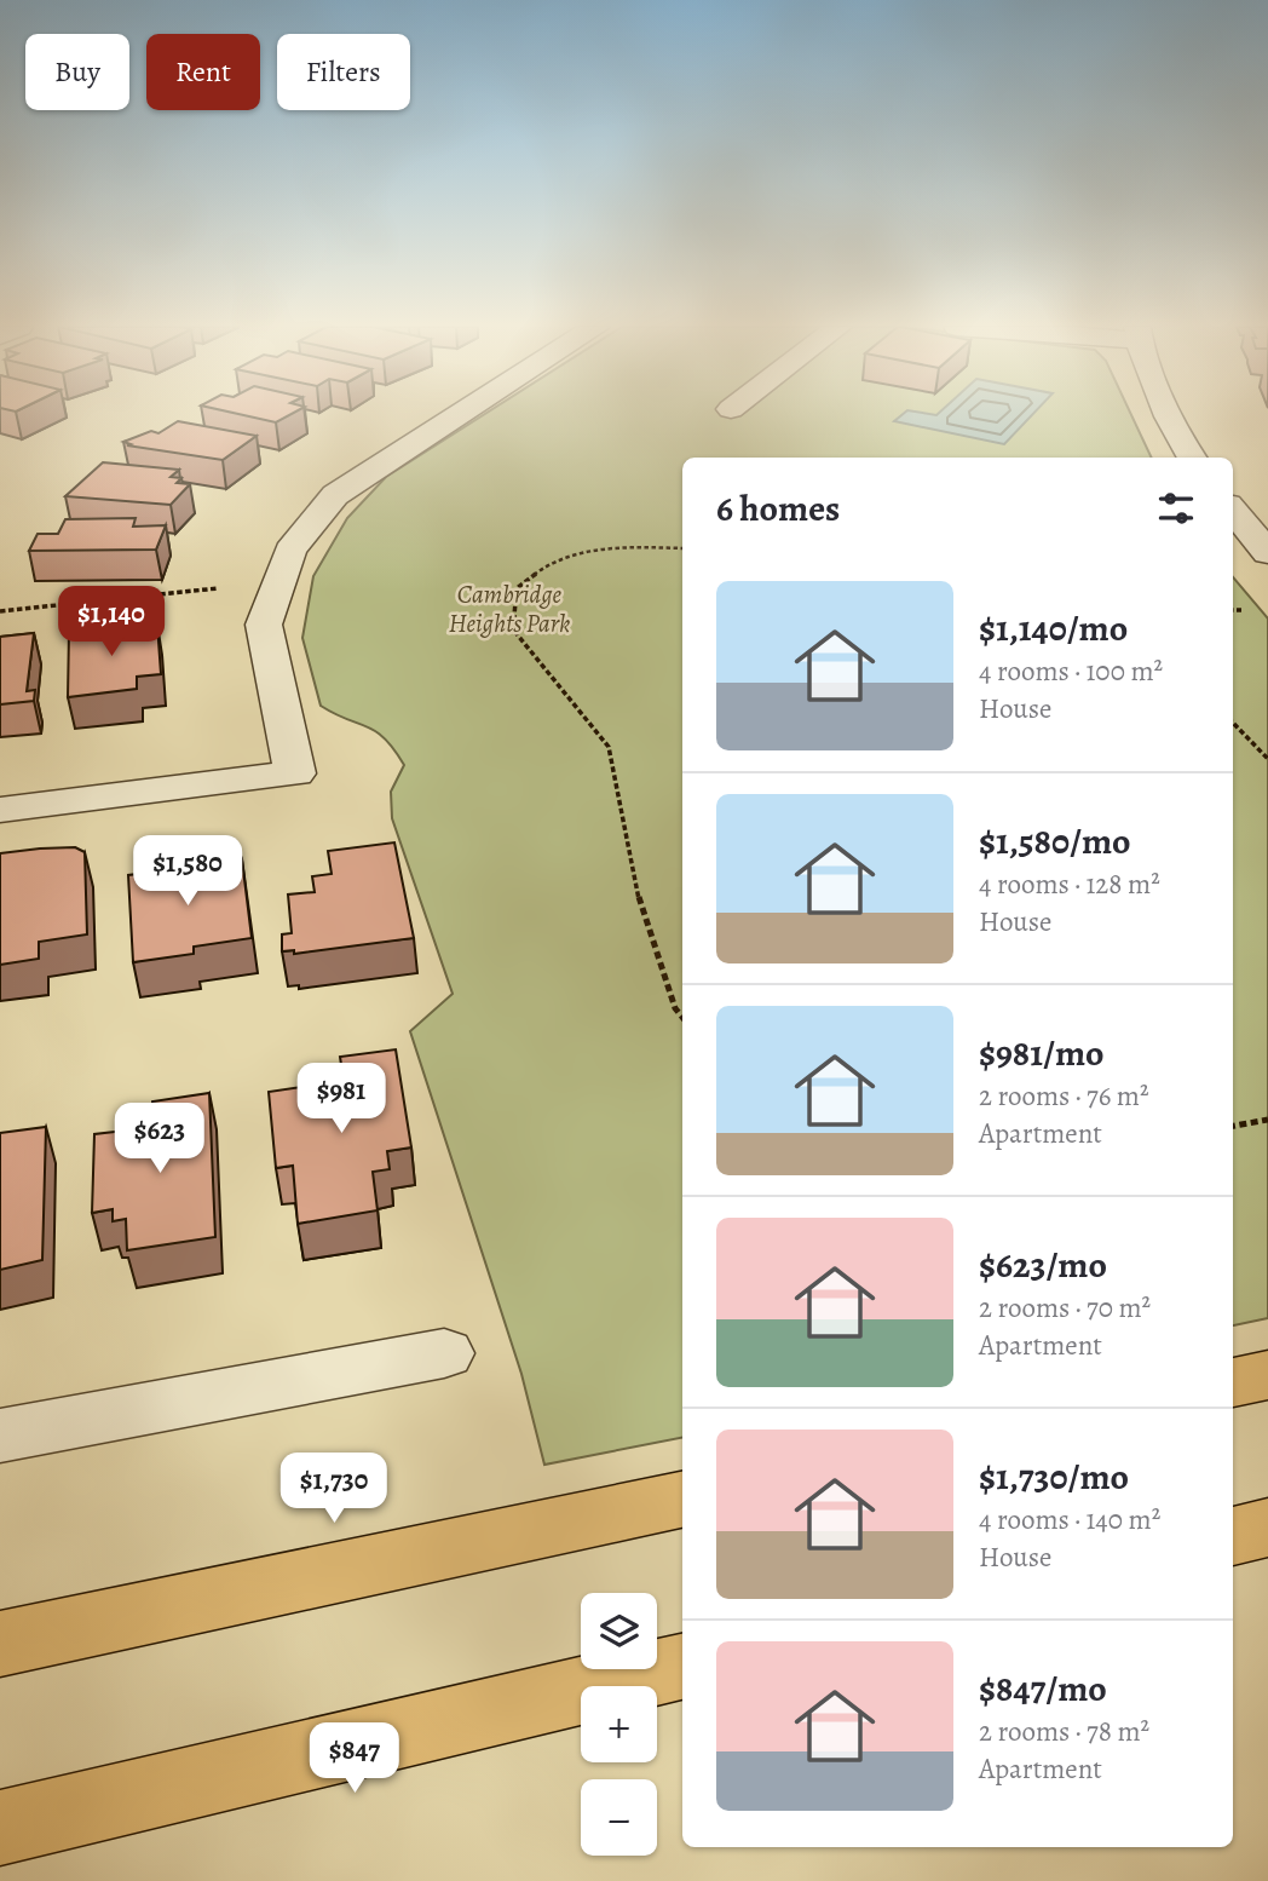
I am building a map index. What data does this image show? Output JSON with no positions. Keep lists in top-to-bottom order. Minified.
{"parks":["Cambridge Heights Park"],"page":{"chip":["Buy","Rent","Filters"],"heading":"6 homes","list":[{"name":"$1,140/mo","note":"4 rooms · 100 m² · House"},{"name":"$1,580/mo","note":"4 rooms · 128 m² · House"},{"name":"$981/mo","note":"2 rooms · 76 m² · Apartment"},{"name":"$623/mo","note":"2 rooms · 70 m² · Apartment"},{"name":"$1,730/mo","note":"4 rooms · 140 m² · House"},{"name":"$847/mo","note":"2 rooms · 78 m² · Apartment"}],"price":["$1,140","$1,580","$981","$623","$1,730","$847"],"map_buttons":["+","−"]}}
